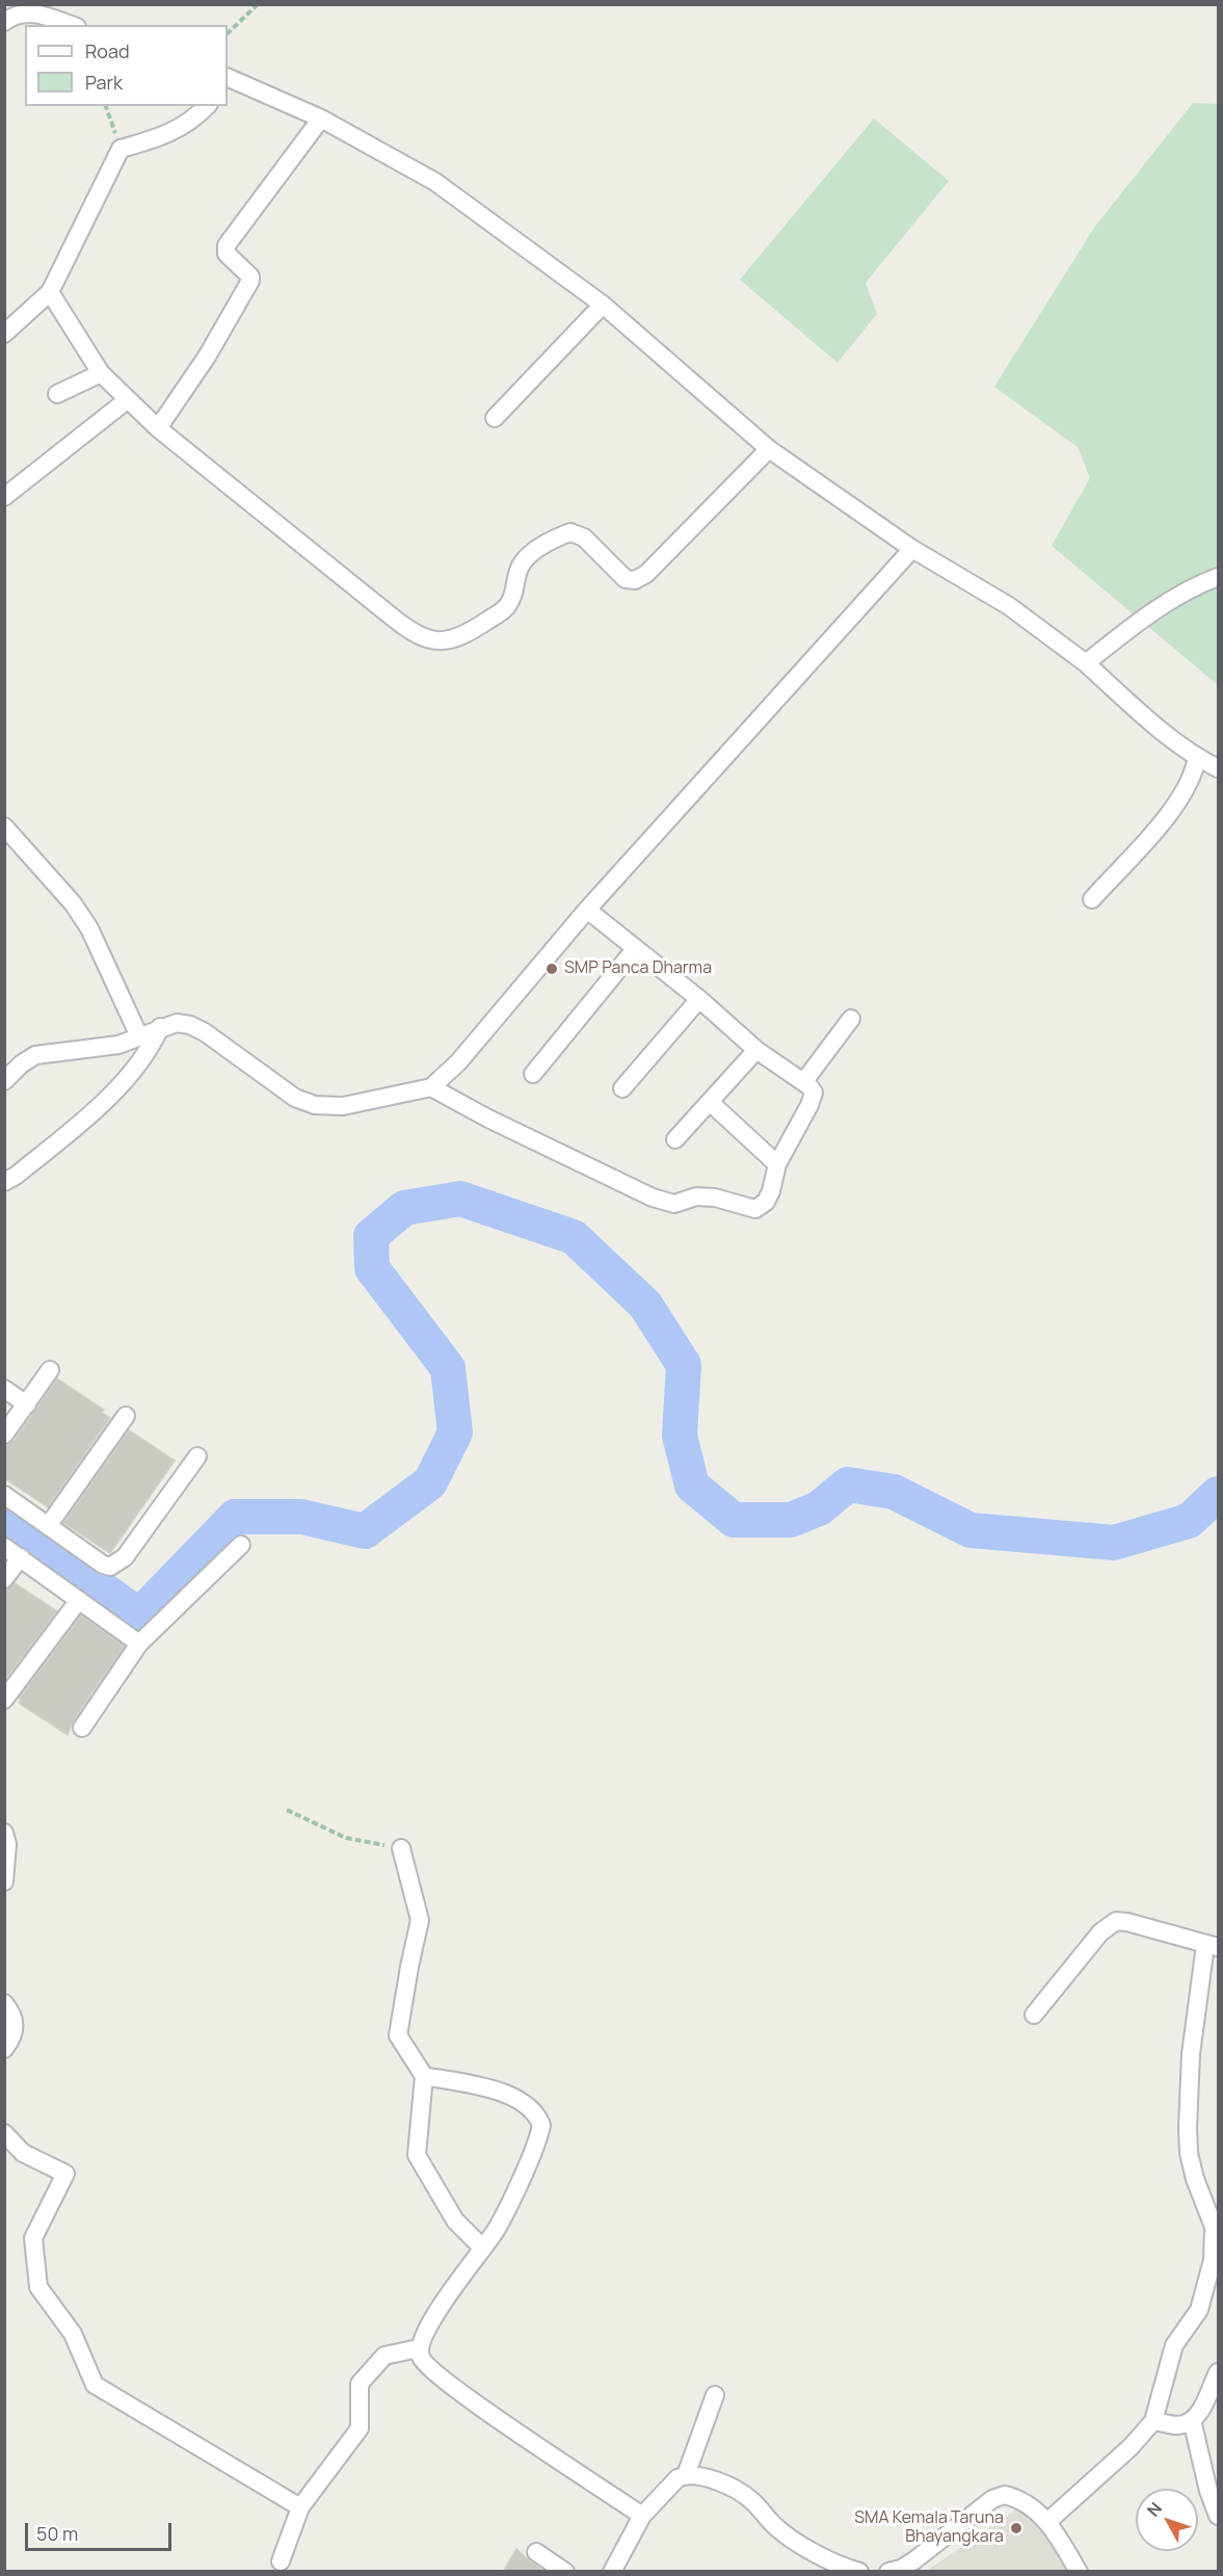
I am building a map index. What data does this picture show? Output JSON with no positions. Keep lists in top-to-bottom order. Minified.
{"places":["SMP Panca Dharma","SMA Kemala Taruna Bhayangkara"],"legend":["Road","Park"],"scale_bar":"50 m","north":"top left"}
